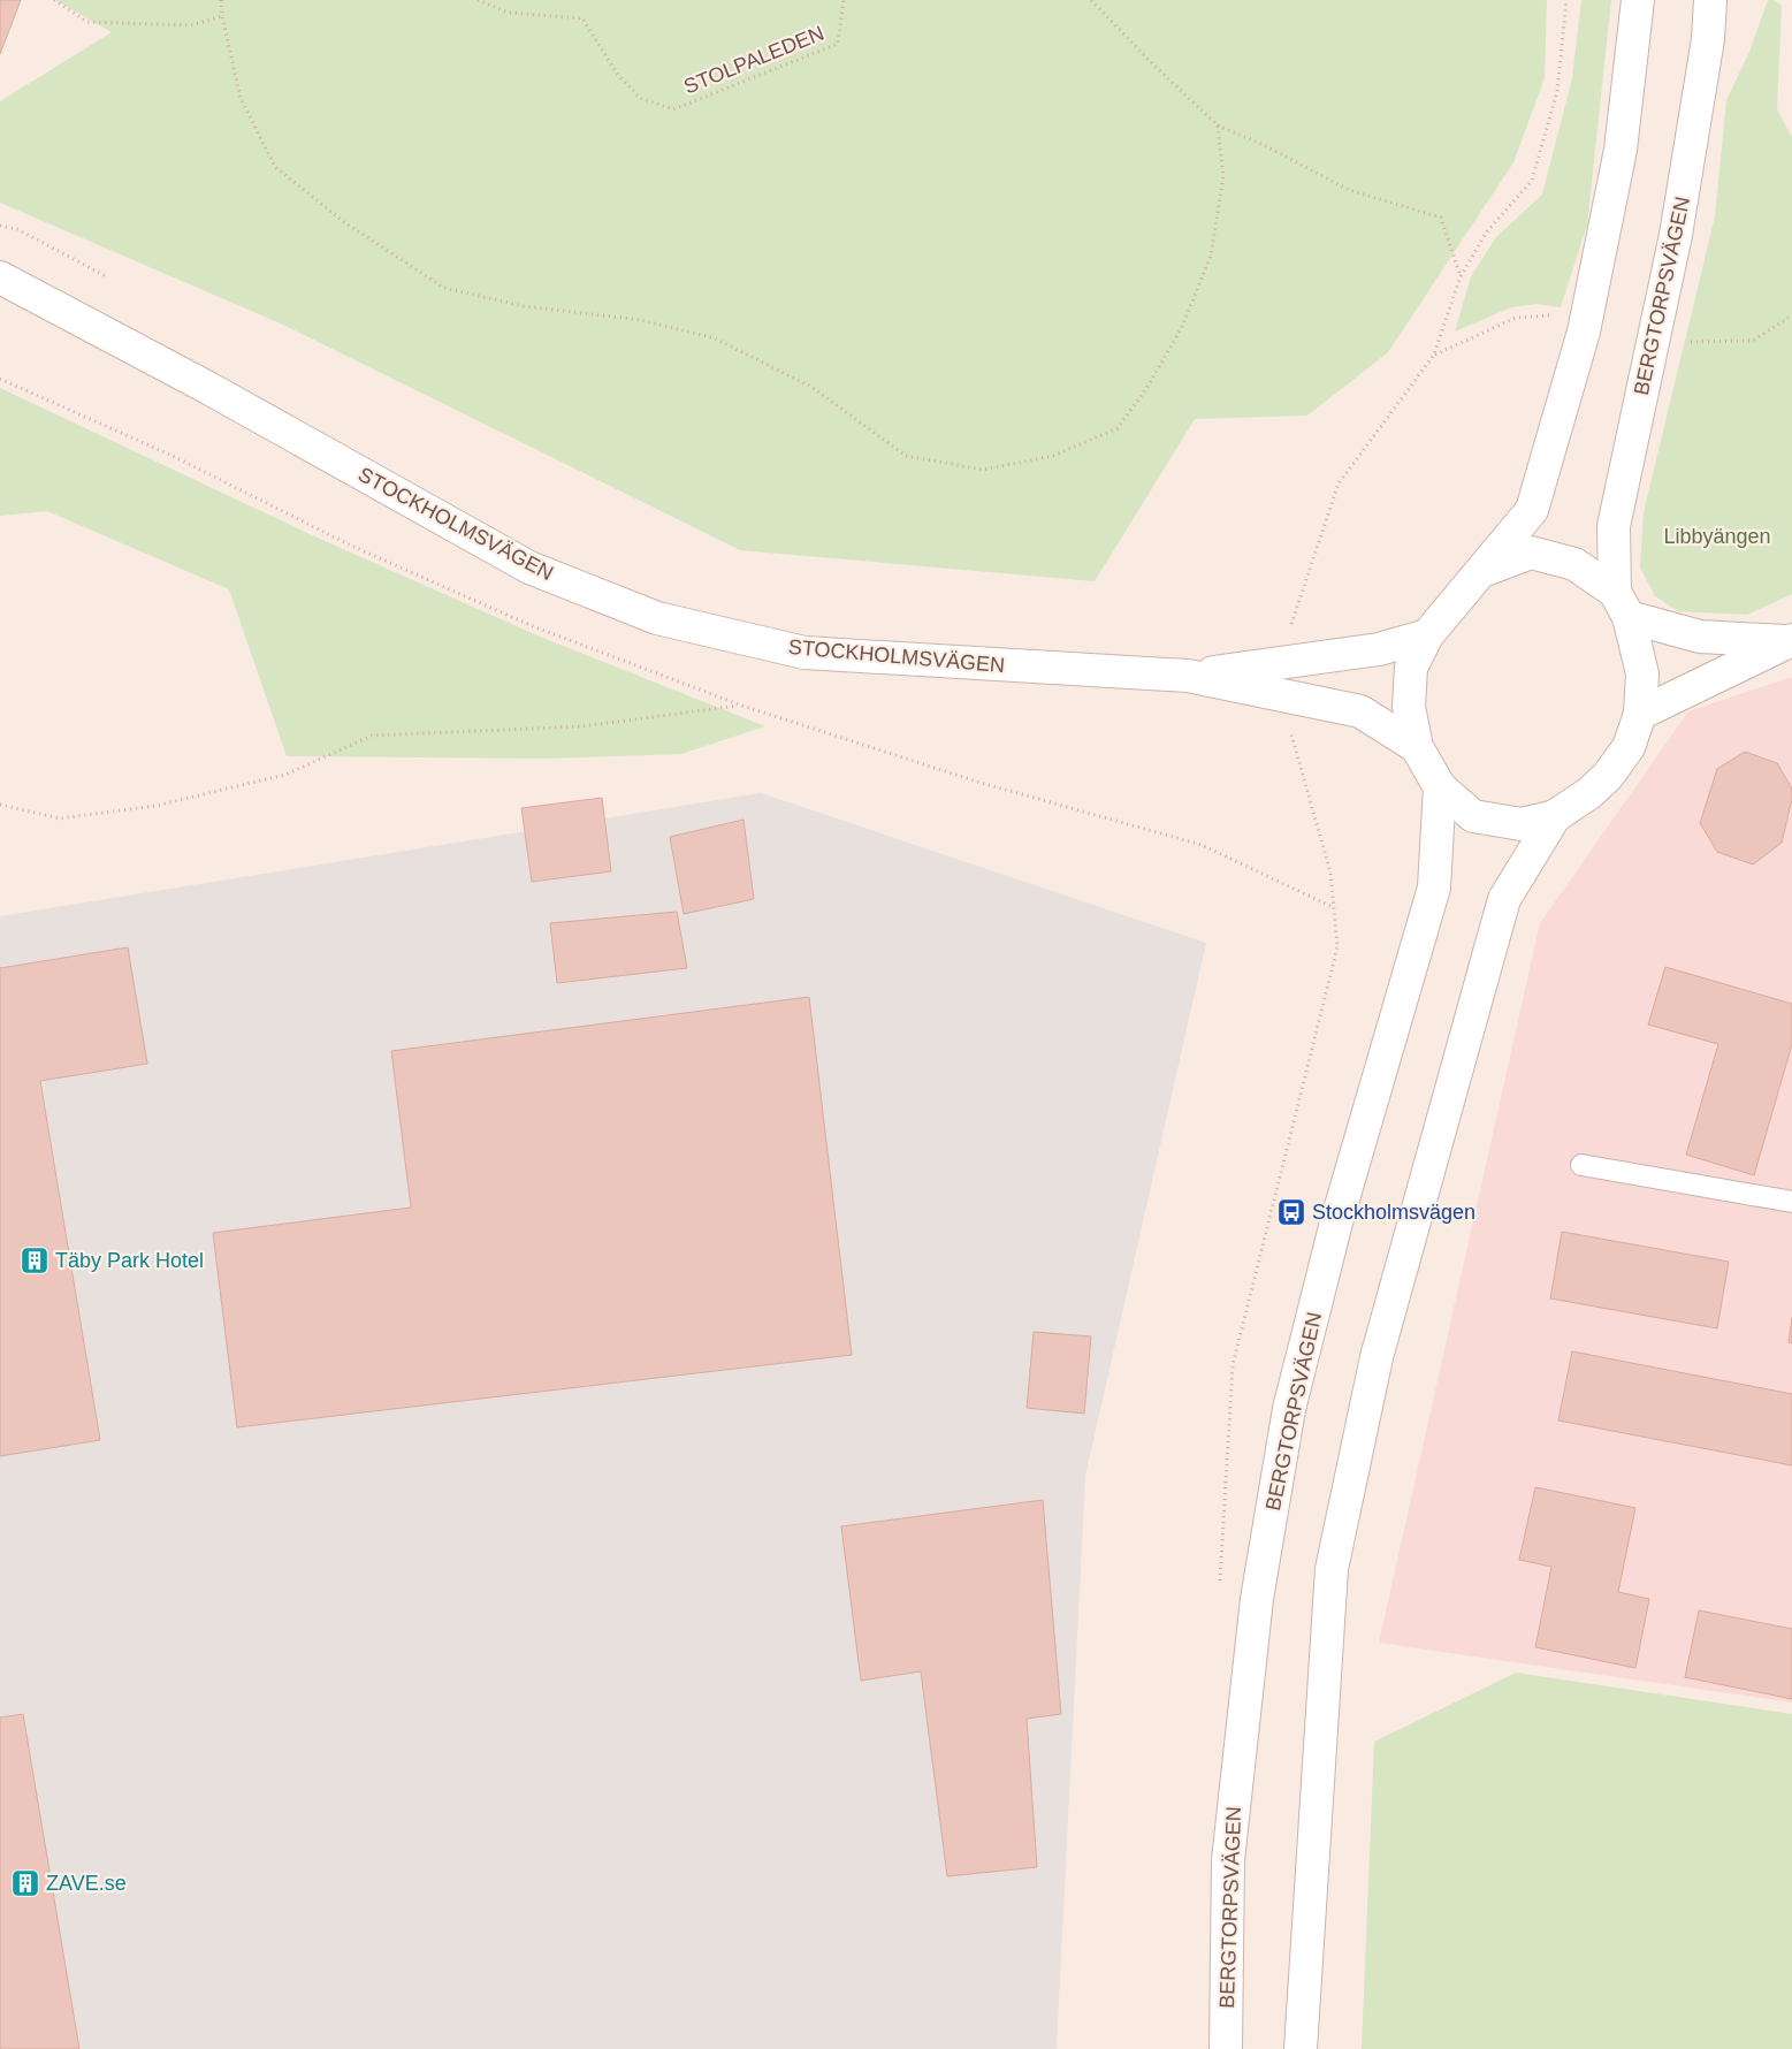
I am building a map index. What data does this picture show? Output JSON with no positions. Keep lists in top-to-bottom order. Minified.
{"streets":{"main road":["BERGTORPSVÄGEN","STOCKHOLMSVÄGEN"],"path":["STOLPALEDEN"]},"parks":["Libbyängen"],"places":{"bus stop":["Stockholmsvägen"],"building":["Täby Park Hotel","ZAVE.se"]}}
